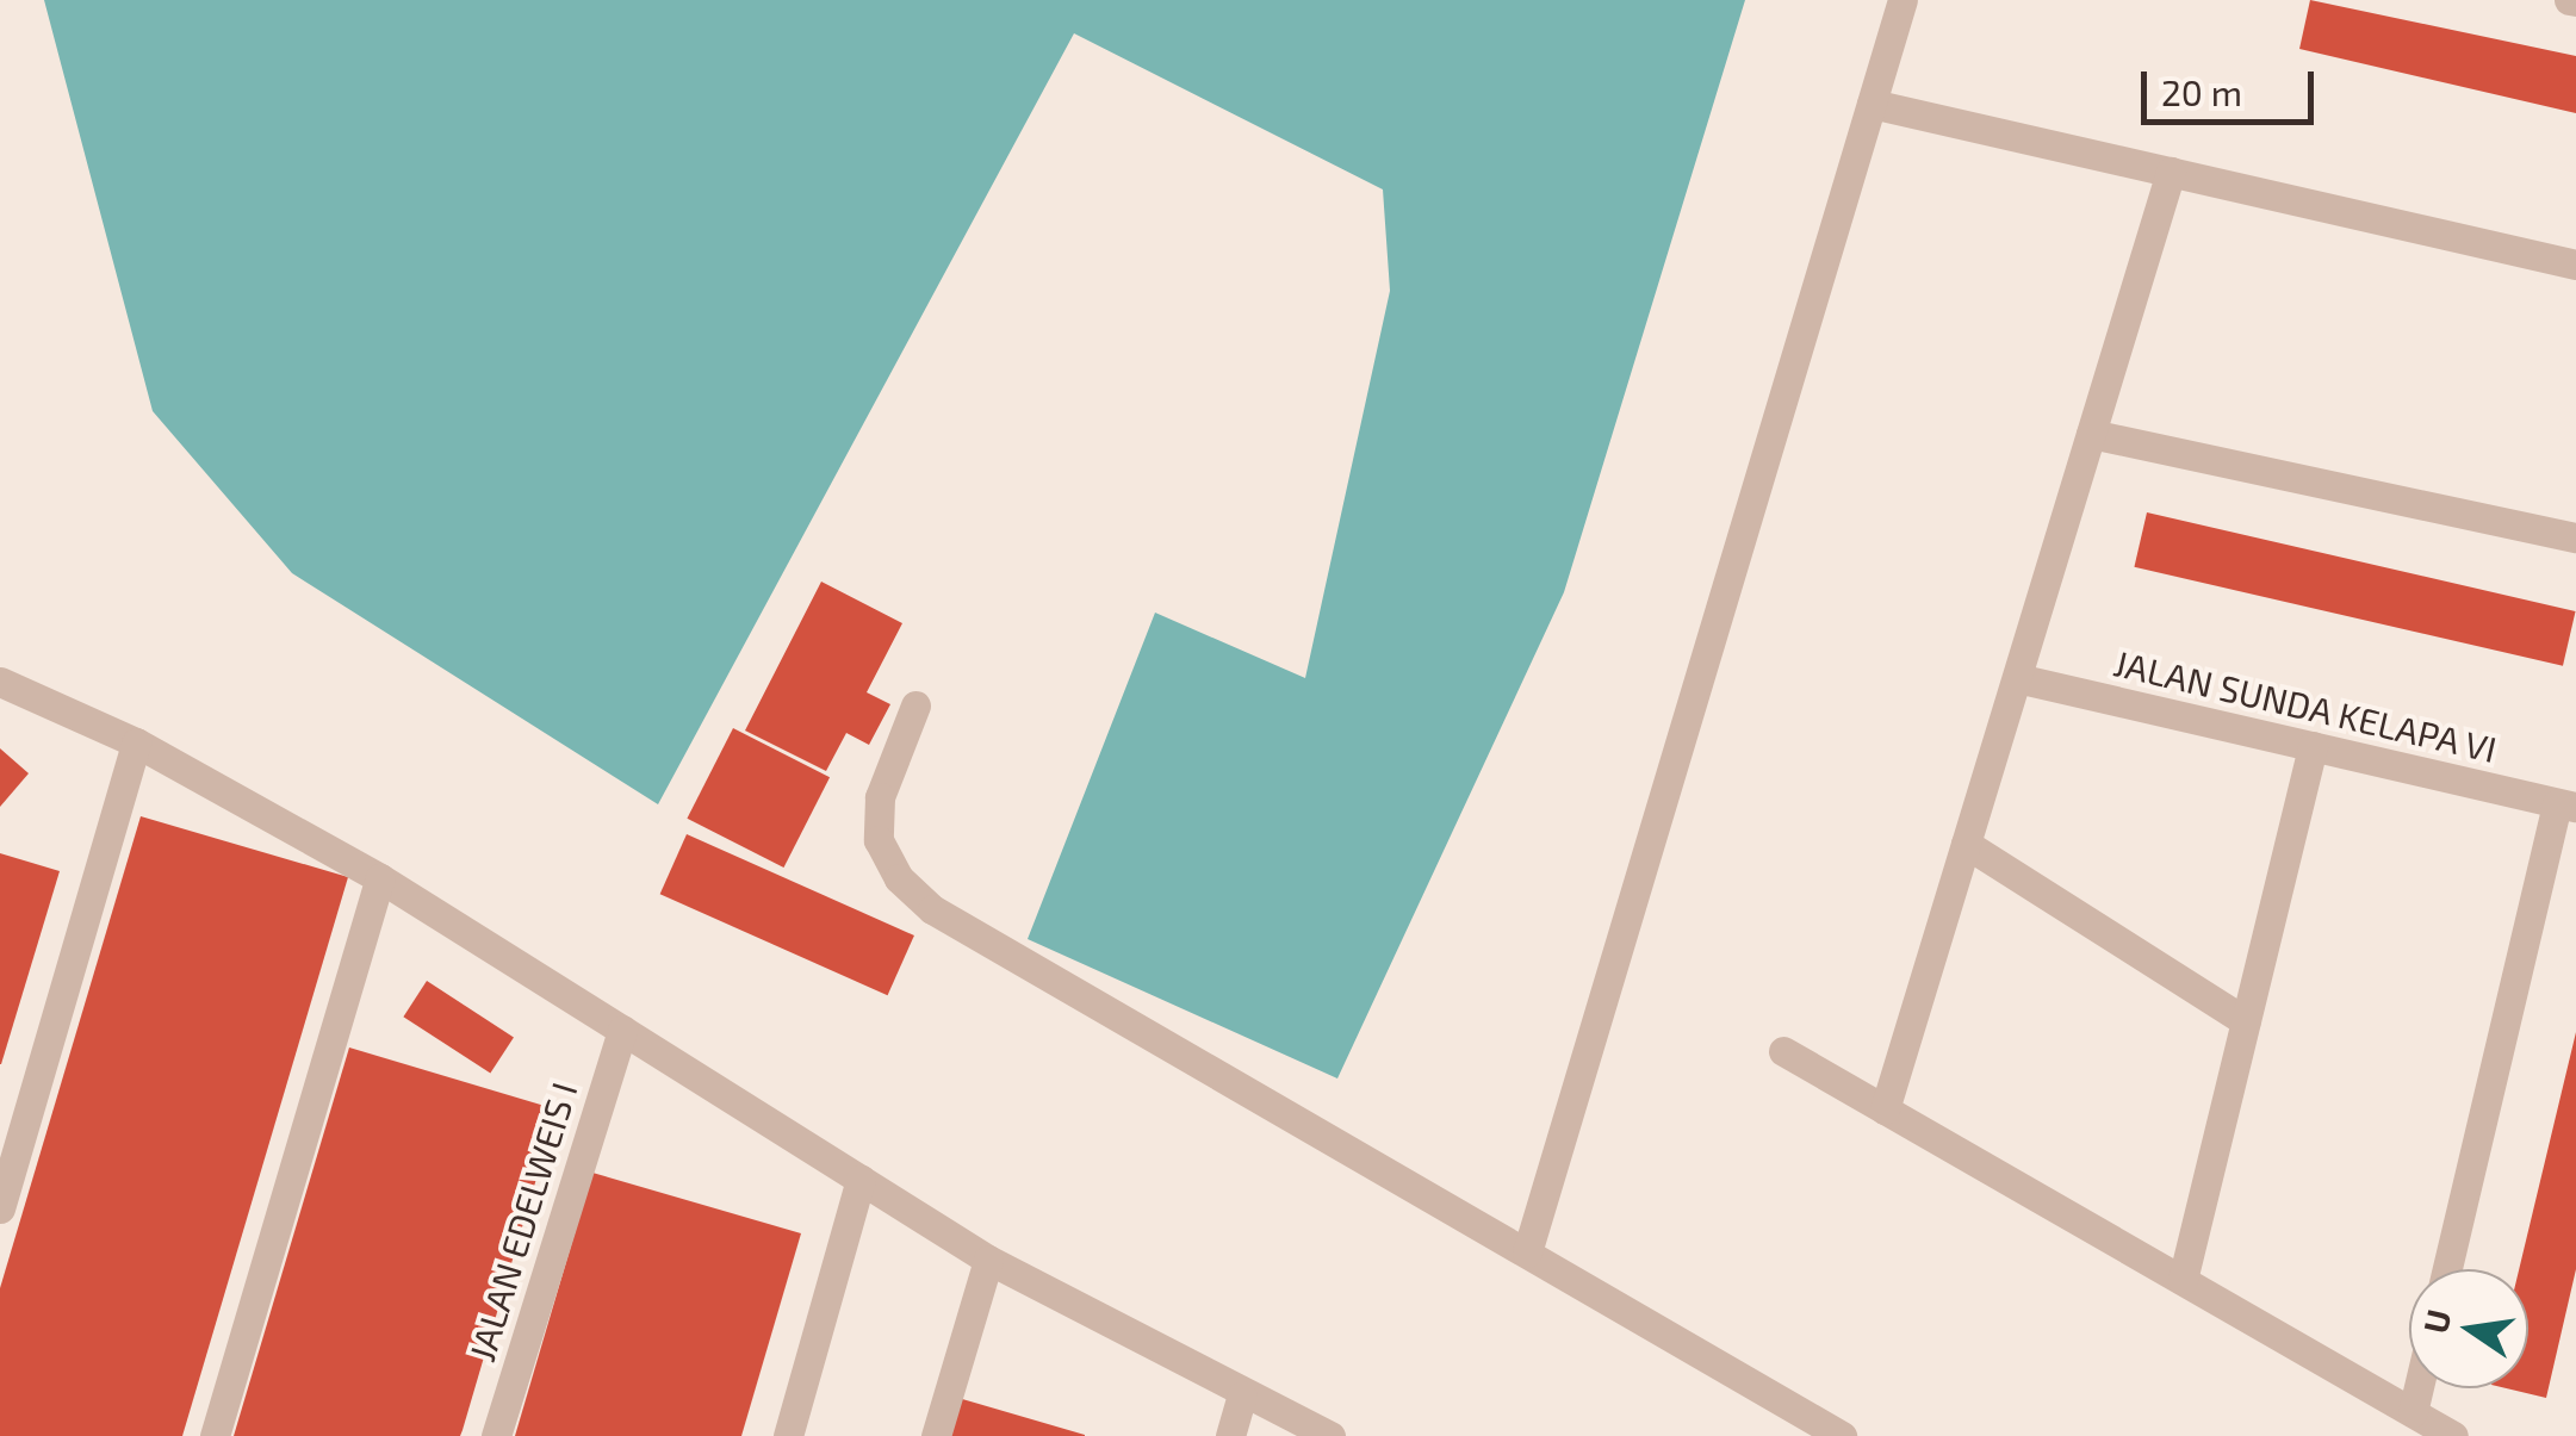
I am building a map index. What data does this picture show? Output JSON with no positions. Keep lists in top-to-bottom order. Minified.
{"streets":{"street":["JALAN SUNDA KELAPA VI","JALAN EDELWEIS I"]},"scale_bar":"20 m","north":"left"}
